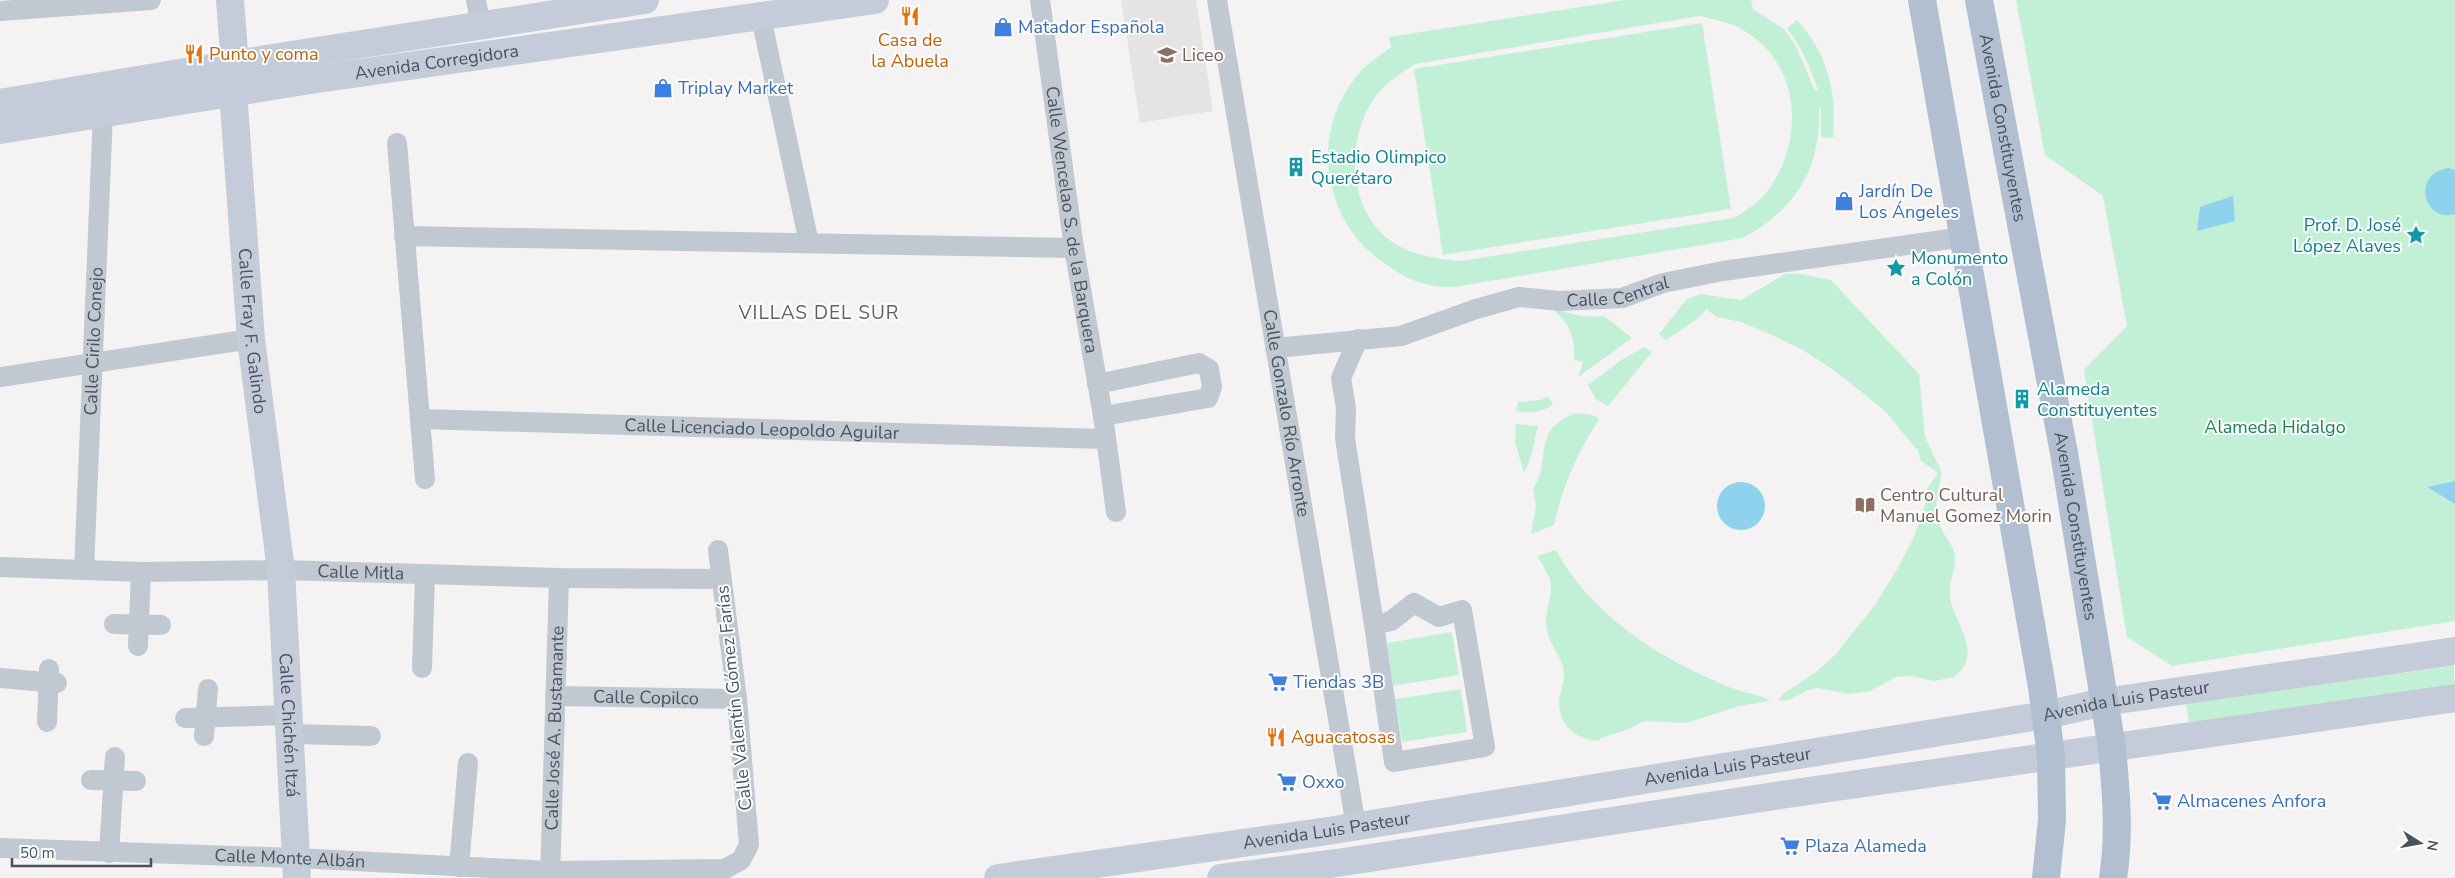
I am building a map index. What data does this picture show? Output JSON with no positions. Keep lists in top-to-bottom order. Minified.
{"streets":{"main road":["Avenida Corregidora","Avenida Constituyentes","Calle Fray F. Galindo","Avenida Luis Pasteur","Calle Chichén Itzá"],"street":["Calle Wencelao S. de la Barquera","Calle Central","Calle Cirilo Conejo","Calle Gonzalo Río Arronte","Calle Licenciado Leopoldo Aguilar","Calle Mitla","Calle Copilco","Calle Valentín Gómez Farías","Calle José A. Bustamante","Calle Monte Albán"]},"crossings":[["Avenida Corregidora","Calle Fray F. Galindo"],["Avenida Corregidora","Calle Cirilo Conejo"],["Avenida Constituyentes","Avenida Luis Pasteur"],["Calle Wencelao S. de la Barquera","Calle Licenciado Leopoldo Aguilar"],["Calle Central","Calle Gonzalo Río Arronte"],["Calle Fray F. Galindo","Calle Mitla"],["Calle Fray F. Galindo","Calle Chichén Itzá"],["Calle Cirilo Conejo","Calle Mitla"],["Calle Gonzalo Río Arronte","Avenida Luis Pasteur"],["Calle Mitla","Calle Valentín Gómez Farías"],["Calle Mitla","Calle Chichén Itzá"],["Calle Mitla","Calle José A. Bustamante"],["Calle Copilco","Calle Valentín Gómez Farías"],["Calle Copilco","Calle José A. Bustamante"],["Calle Valentín Gómez Farías","Calle Monte Albán"],["Calle Chichén Itzá","Calle Monte Albán"],["Calle José A. Bustamante","Calle Monte Albán"]],"districts":["VILLAS DEL SUR"],"parks":["Alameda Hidalgo"],"places":{"restaurant":["Casa de la Abuela","Punto y coma","Aguacatosas"],"shop":["Matador Española","Triplay Market","Jardín De Los Ángeles"],"school or university":["Liceo"],"building":["Estadio Olimpico Querétaro","Alameda Constituyentes"],"place":["Prof. D. José López Alaves","Monumento a Colón"],"library":["Centro Cultural Manuel Gomez Morin"],"supermarket":["Tiendas 3B","Oxxo","Almacenes Anfora","Plaza Alameda"]},"scale_bar":"50 m","north":"right"}
